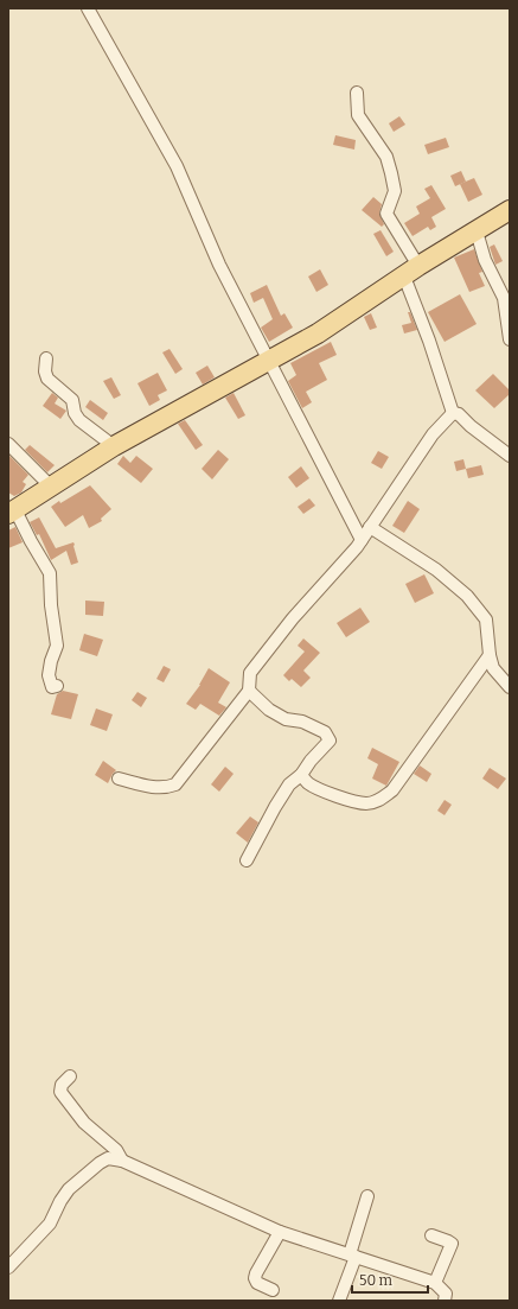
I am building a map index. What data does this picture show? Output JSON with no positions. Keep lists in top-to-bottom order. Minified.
{"scale_bar":"50 m"}
